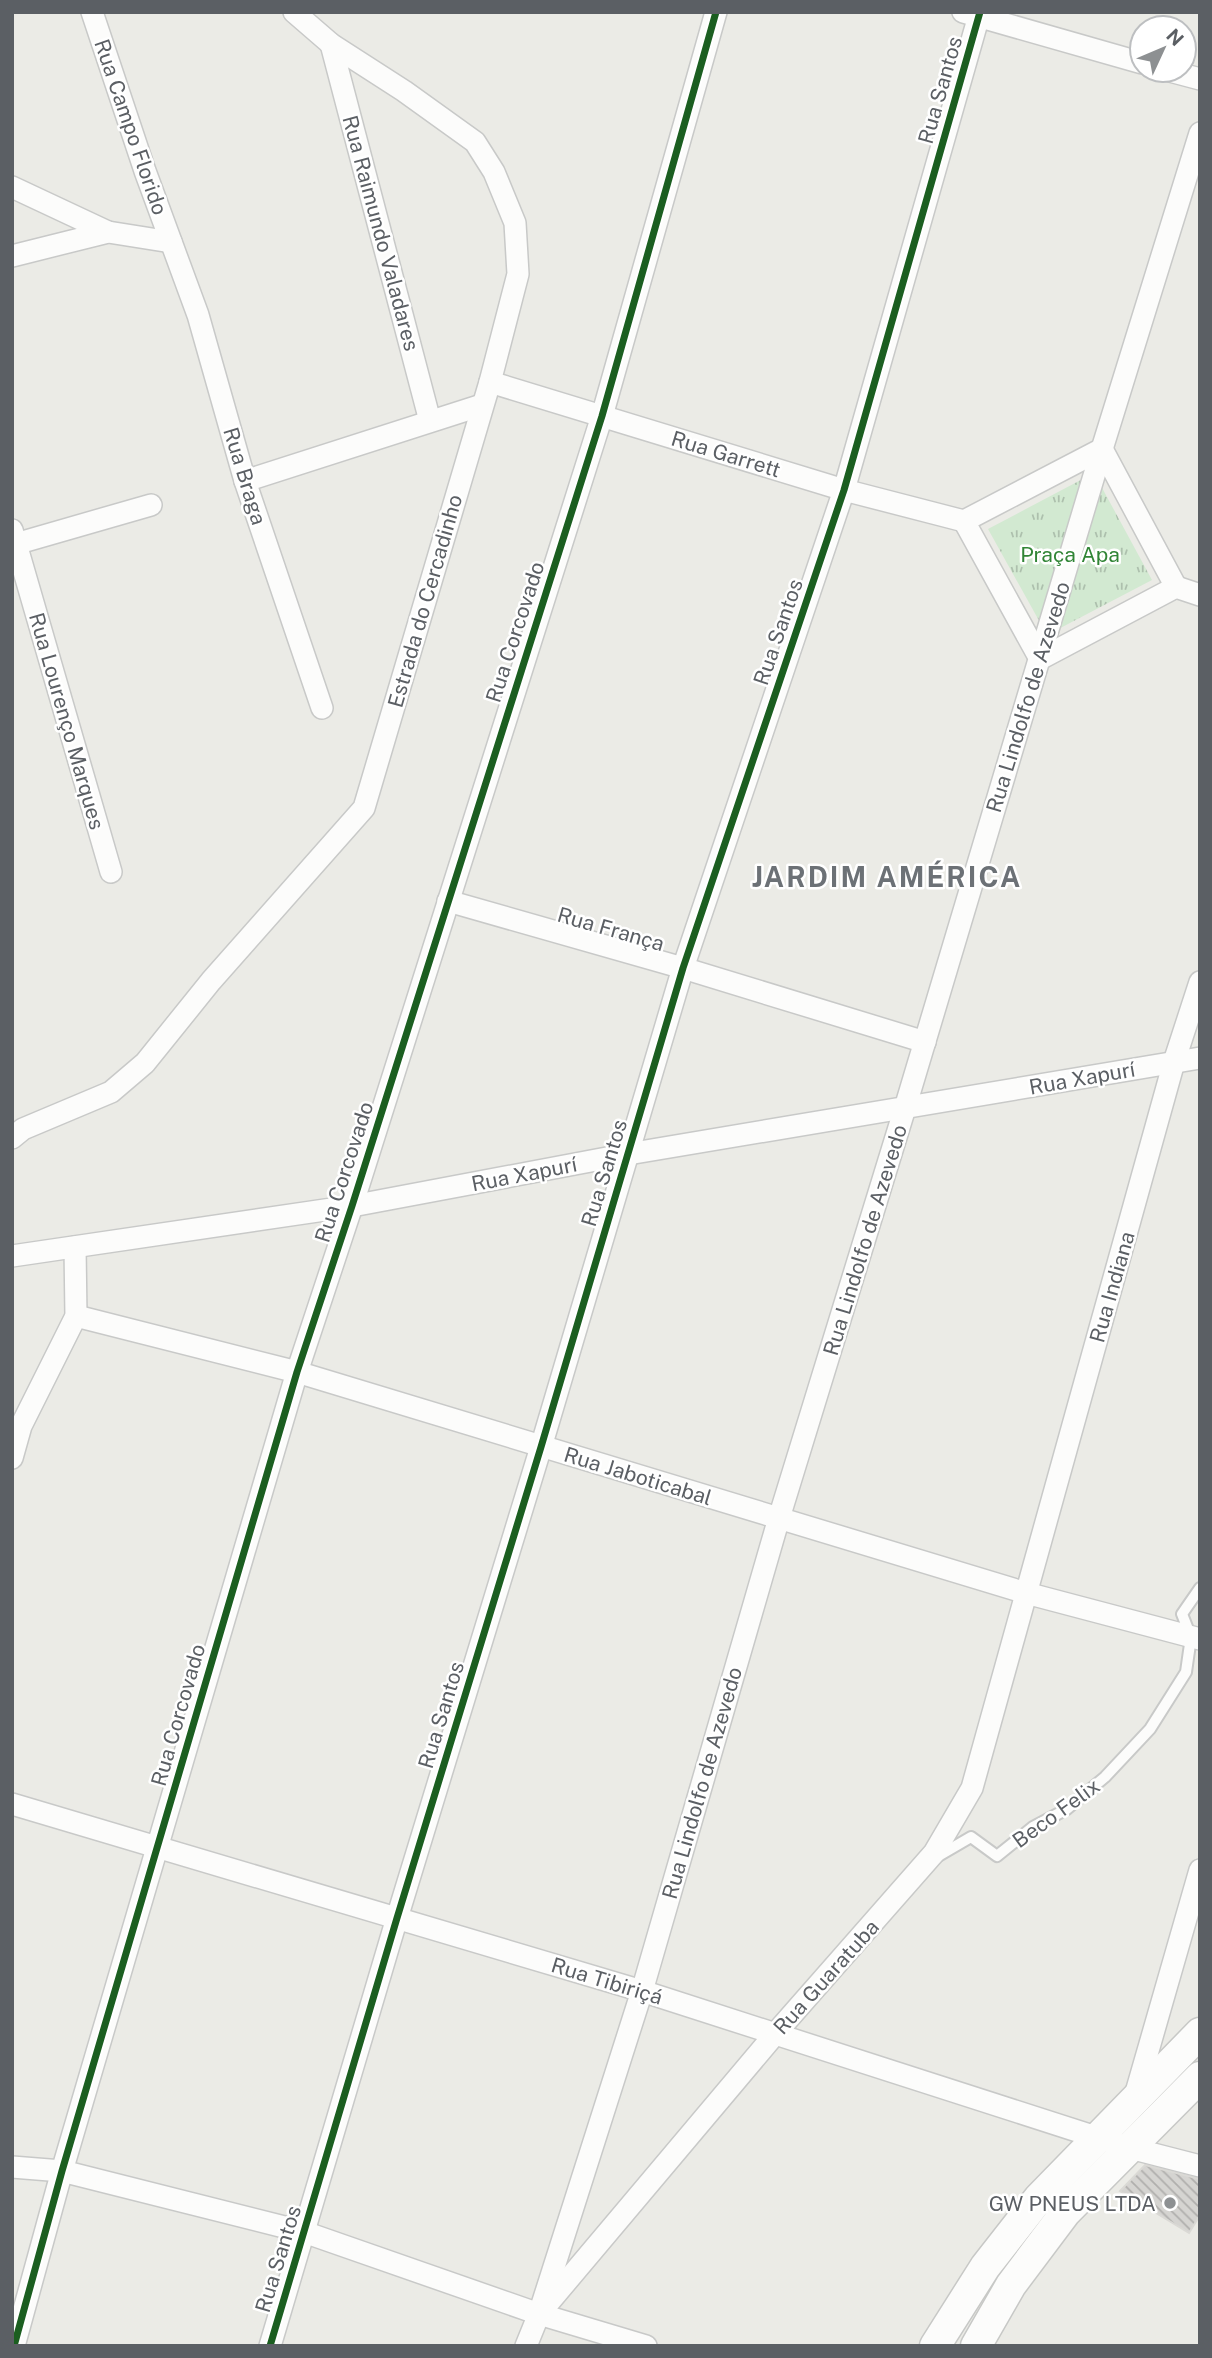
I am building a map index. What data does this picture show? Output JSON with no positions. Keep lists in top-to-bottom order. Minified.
{"streets":{"street":["Rua Santos","Rua Campo Florido","Rua Raimundo Valadares","Rua Garrett","Rua Braga","Estrada do Cercadinho","Rua Corcovado","Rua Lindolfo de Azevedo","Rua Lourenço Marques","Rua França","Rua Xapurí","Rua Indiana","Rua Jaboticabal","Rua Guaratuba","Rua Tibiriçá"],"lane":["Beco Felix"]},"crossings":[["Rua Santos","Rua Garrett"],["Rua Santos","Rua França"],["Rua Santos","Rua Xapurí"],["Rua Santos","Rua Jaboticabal"],["Rua Santos","Rua Tibiriçá"],["Rua Campo Florido","Rua Braga"],["Rua Raimundo Valadares","Estrada do Cercadinho"],["Rua Garrett","Estrada do Cercadinho"],["Rua Garrett","Rua Corcovado"],["Rua Corcovado","Rua França"],["Rua Corcovado","Rua Xapurí"],["Rua Corcovado","Rua Jaboticabal"],["Rua Corcovado","Rua Tibiriçá"],["Rua Lindolfo de Azevedo","Rua França"],["Rua Lindolfo de Azevedo","Rua Xapurí"],["Rua Lindolfo de Azevedo","Rua Jaboticabal"],["Rua Lindolfo de Azevedo","Rua Guaratuba"],["Rua Lindolfo de Azevedo","Rua Tibiriçá"],["Rua Xapurí","Rua Indiana"],["Rua Indiana","Rua Jaboticabal"],["Rua Indiana","Rua Guaratuba"],["Rua Jaboticabal","Beco Felix"],["Rua Jaboticabal","Rua Guaratuba"],["Beco Felix","Rua Guaratuba"],["Rua Guaratuba","Rua Tibiriçá"]],"districts":["JARDIM AMÉRICA"],"parks":["Praça Apa"],"places":["GW PNEUS LTDA"],"north":"top right"}
